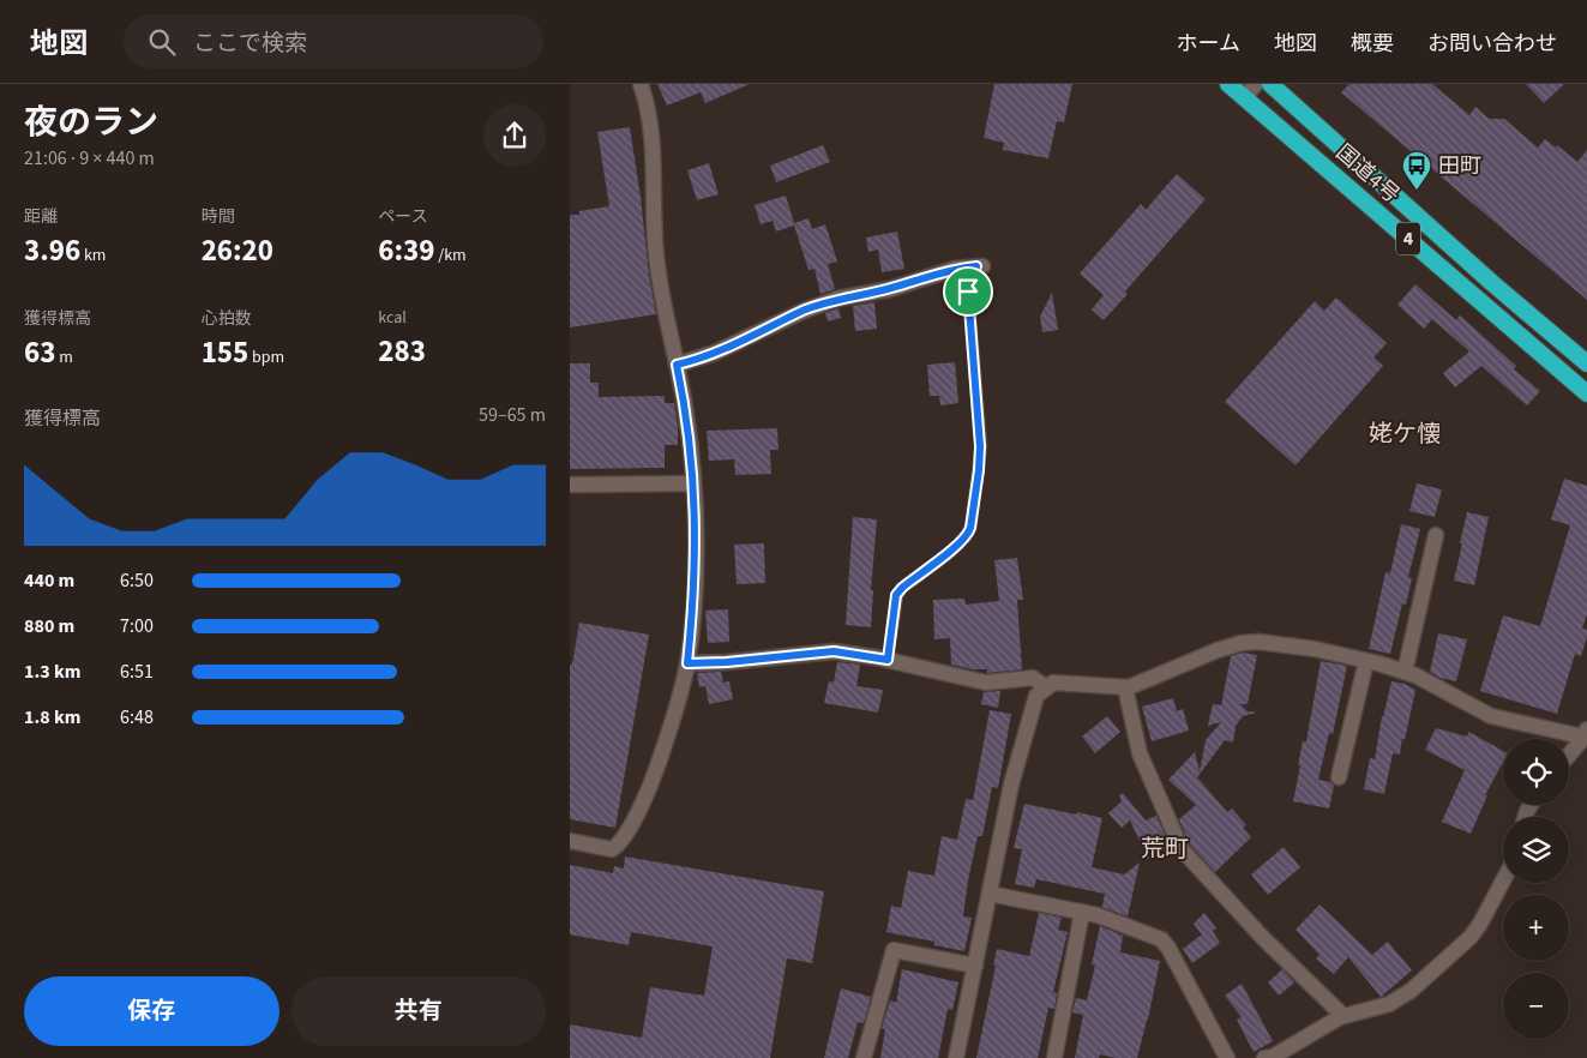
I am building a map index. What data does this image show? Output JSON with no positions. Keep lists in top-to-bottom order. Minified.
{"streets":{"highway":["国道4号","4"]},"districts":["姥ケ懐","荒町"],"places":{"bus stop":["田町"]},"page":{"header":"地図","search":"ここで検索","nav":["ホーム","地図","概要","お問い合わせ"],"heading":["夜のラン","21:06 · 9 × 440 m"],"stats":[["距離","3.96 km"],["時間","26:20"],["ペース","6:39 /km"],["獲得標高","63 m"],["心拍数","155 bpm"],["kcal","283"]],"chart":["獲得標高","59–65 m"],"list":[{"name":"440 m","note":"6:50"},{"name":"880 m","note":"7:00"},{"name":"1.3 km","note":"6:51"},{"name":"1.8 km","note":"6:48"}],"map_buttons":["+","−"],"buttons":["保存","共有"]}}
